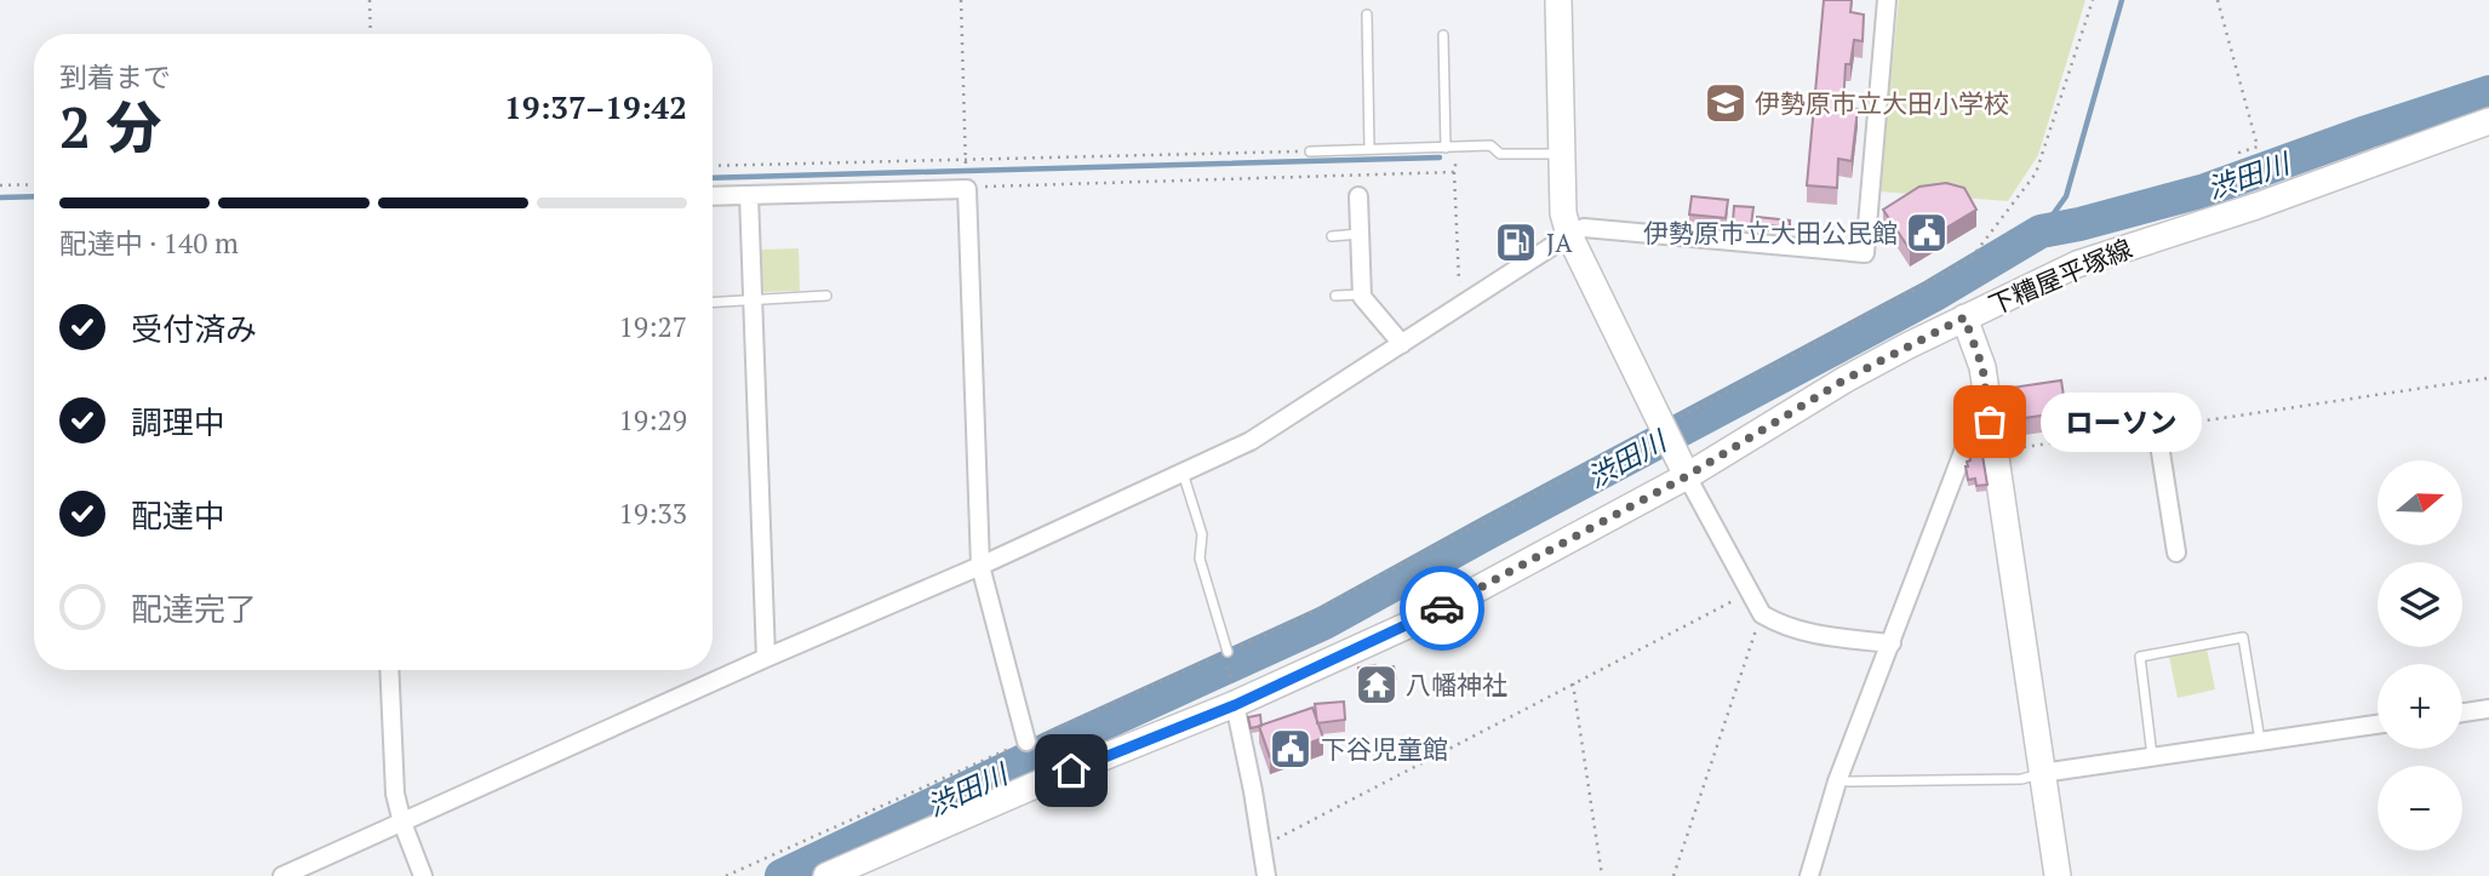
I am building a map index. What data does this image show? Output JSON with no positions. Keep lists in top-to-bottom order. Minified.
{"streets":{"main road":["下糟屋平塚線"]},"water":["渋田川"],"places":{"school or university":["伊勢原市立大田小学校"],"public building":["伊勢原市立大田公民館","下谷児童館"],"fuel station":["JA"],"other":["ローソン"],"temple":["八幡神社"]},"north":"right","page":{"heading":["2 分","到着まで","19:37–19:42"],"bar":"配達中 · 140 m","list":[["受付済み","19:27"],["調理中","19:29"],["配達中","19:33"],"配達完了"],"bubble":"ローソン","map_buttons":["+","−"]}}
